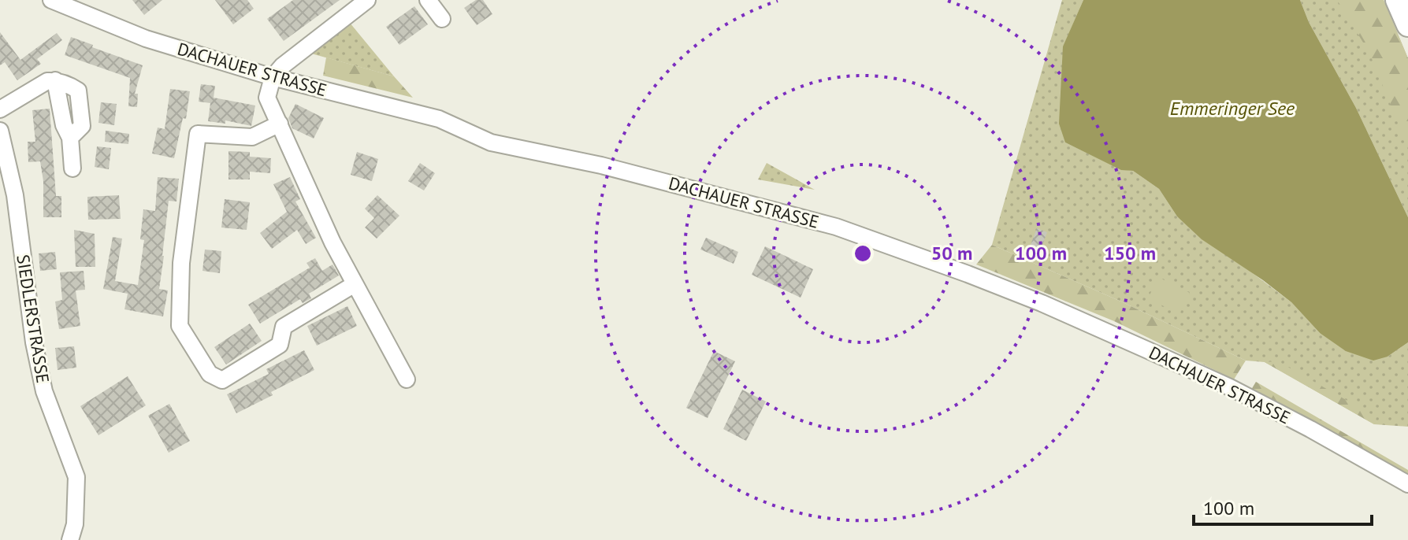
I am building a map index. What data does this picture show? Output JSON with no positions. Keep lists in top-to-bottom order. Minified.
{"streets":{"street":["DACHAUER STRASSE","SIEDLERSTRASSE"]},"water":["Emmeringer See"],"scale_bar":"100 m","rings":["50 m","100 m","150 m"]}
